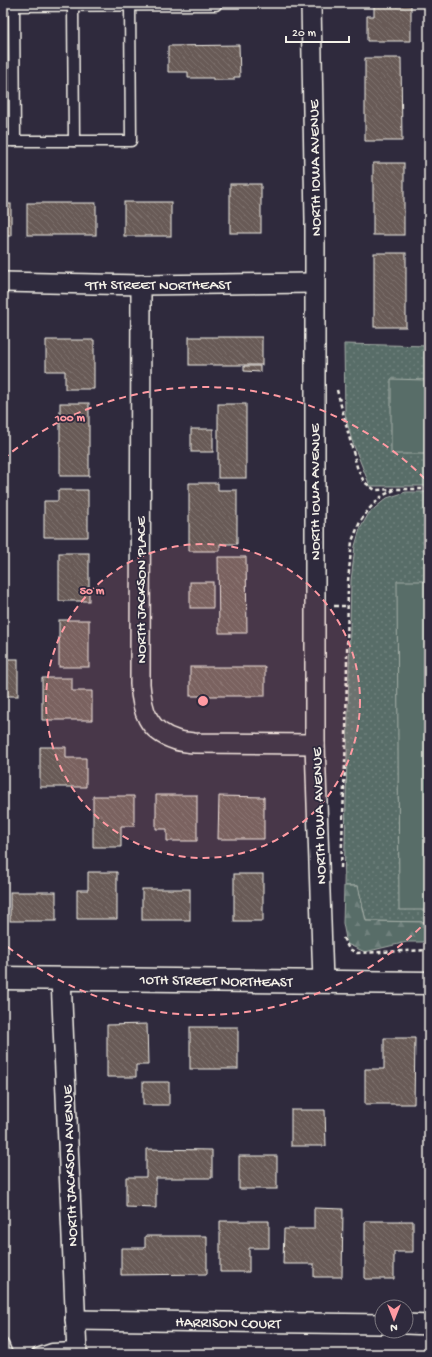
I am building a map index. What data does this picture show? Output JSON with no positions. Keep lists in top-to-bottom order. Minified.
{"streets":{"main road":["10TH STREET NORTHEAST"],"street":["NORTH IOWA AVENUE","9TH STREET NORTHEAST","NORTH JACKSON PLACE","NORTH JACKSON AVENUE","HARRISON COURT"]},"crossings":[["NORTH IOWA AVENUE","9TH STREET NORTHEAST"],["NORTH IOWA AVENUE","NORTH JACKSON PLACE"],["NORTH IOWA AVENUE","10TH STREET NORTHEAST"],["9TH STREET NORTHEAST","NORTH JACKSON PLACE"],["10TH STREET NORTHEAST","NORTH JACKSON AVENUE"],["NORTH JACKSON AVENUE","HARRISON COURT"]],"scale_bar":"20 m","north":"bottom","rings":["100 m","50 m"]}
